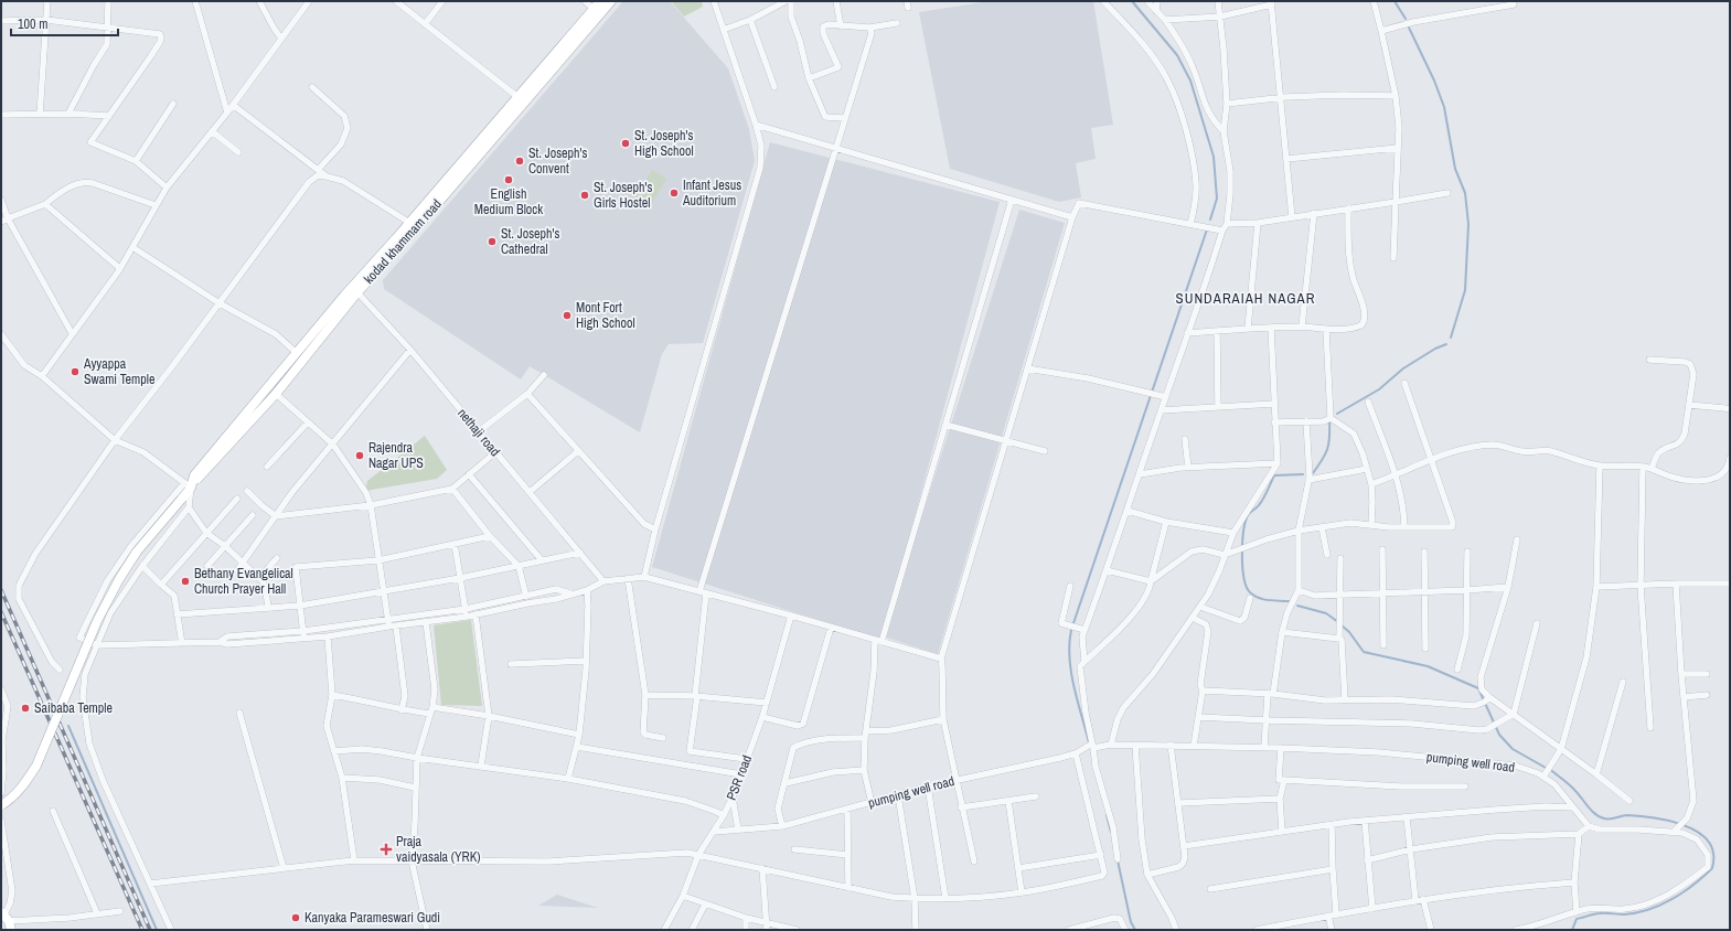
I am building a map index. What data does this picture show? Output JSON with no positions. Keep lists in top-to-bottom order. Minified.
{"streets":{"main road":["kodad khammam road"],"street":["nethaji road","pumping well road","PSR road"]},"crossings":[["kodad khammam road","nethaji road"],["pumping well road","PSR road"]],"districts":["SUNDARAIAH NAGAR"],"places":{"other":["St. Joseph's High School","St. Joseph's Convent","English Medium Block","Infant Jesus Auditorium","St. Joseph's Girls Hostel","St. Joseph's Cathedral","Mont Fort High School","Ayyappa Swami Temple","Rajendra Nagar UPS","Bethany Evangelical Church Prayer Hall","Saibaba Temple","Kanyaka Parameswari Gudi"],"health":["Praja vaidyasala (YRK)"]},"scale_bar":"100 m"}
